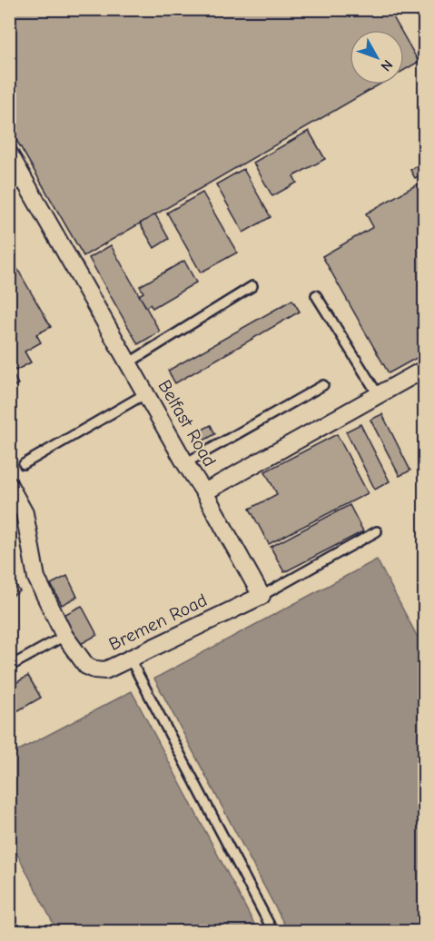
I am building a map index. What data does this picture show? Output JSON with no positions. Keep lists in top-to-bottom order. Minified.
{"streets":{"street":["Belfast Road","Bremen Road"]},"north":"bottom right"}
